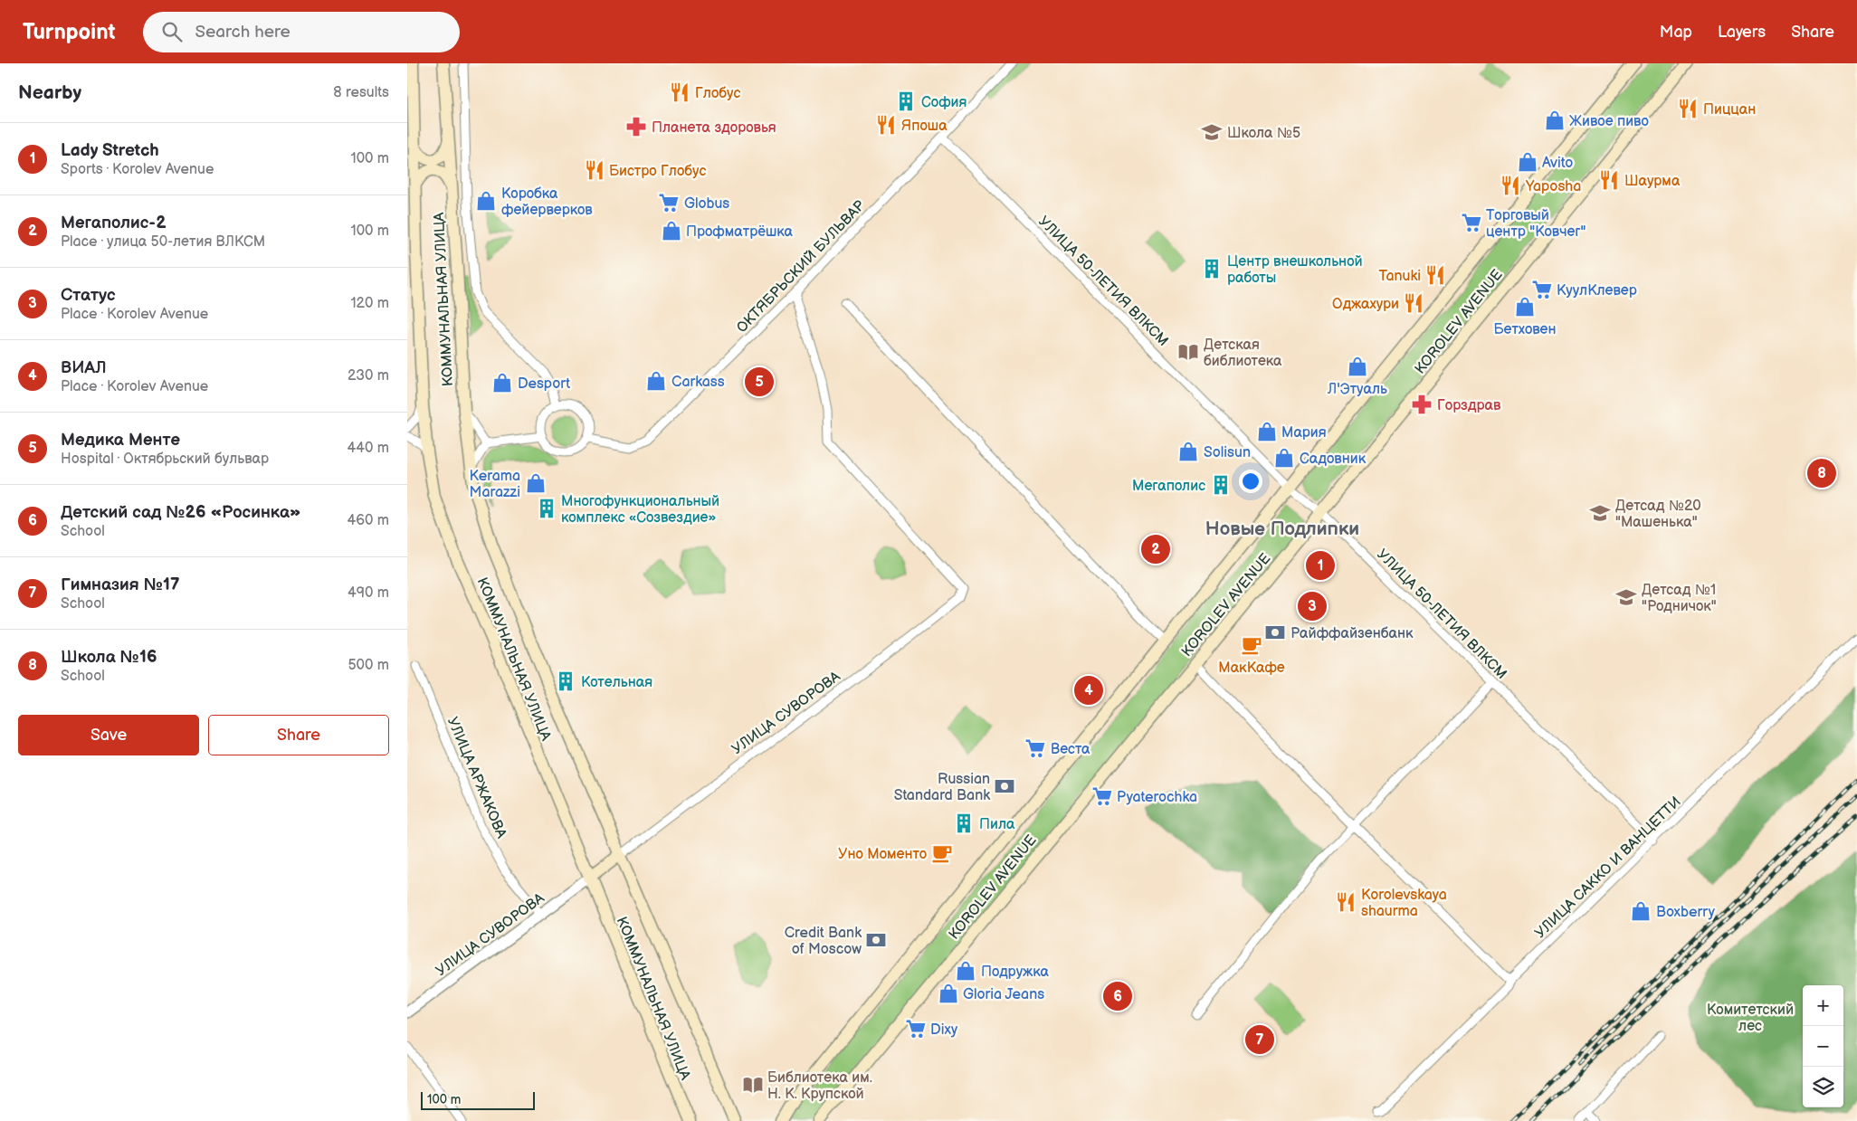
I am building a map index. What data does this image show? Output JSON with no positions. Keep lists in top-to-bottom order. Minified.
{"streets":{"main road":["КОММУНАЛЬНАЯ УЛИЦА","KOROLEV AVENUE"],"street":["ОКТЯБРЬСКИЙ БУЛЬВАР","УЛИЦА 50-ЛЕТИЯ ВЛКСМ","УЛИЦА СУВОРОВА","УЛИЦА АРЖАКОВА","УЛИЦА САККО И ВАНЦЕТТИ"]},"crossings":[["ОКТЯБРЬСКИЙ БУЛЬВАР","УЛИЦА 50-ЛЕТИЯ ВЛКСМ"],["ОКТЯБРЬСКИЙ БУЛЬВАР","УЛИЦА СУВОРОВА"],["УЛИЦА 50-ЛЕТИЯ ВЛКСМ","KOROLEV AVENUE"],["УЛИЦА 50-ЛЕТИЯ ВЛКСМ","УЛИЦА САККО И ВАНЦЕТТИ"],["КОММУНАЛЬНАЯ УЛИЦА","УЛИЦА СУВОРОВА"],["УЛИЦА СУВОРОВА","УЛИЦА АРЖАКОВА"]],"districts":["Новые Подлипки"],"parks":["Комитетский лес"],"places":{"restaurant":["Глобус","Пиццан","Япоша","Бистро Глобус","Шаурма","Yaposha","Tanuki","Оджахури","Korolevskaya shaurma"],"building":["София","Центр внешкольной работы","Мегаполис","Многофункциональный комплекс «Созвездие»","Котельная","Пила"],"shop":["Живое пиво","Avito","Коробка фейерверков","Профматрёшка","Бетховен","Л'Этуаль","Carkass","Desport","Мария","Solisun","Садовник","Kerama Marazzi","Boxberry","Подружка","Gloria Jeans"],"pharmacy":["Планета здоровья","Горздрав"],"school or university":["Школа №5","Детсад №20 \"Машенька\"","Детсад №1 \"Родничок\""],"supermarket":["Globus","Торговый центр \"Ковчег\"","КуулКлевер","Веста","Pyaterochka","Dixy"],"library":["Детская библиотека","Библиотека им. Н. К. Крупской"],"bank":["Райффайзенбанк","Russian Standard Bank","Credit Bank of Moscow"],"cafe":["МакКафе","Уно Моменто"]},"scale_bar":"100 m","page":{"header":"Turnpoint","search":"Search here","nav":["Map","Layers","Share"],"heading":["Nearby","8 results"],"list":[{"mark":"1","name":"Lady Stretch","note":"Sports · Korolev Avenue","value":"100 m"},{"mark":"2","name":"Мегаполис-2","note":"Place · улица 50-летия ВЛКСМ","value":"100 m"},{"mark":"3","name":"Статус","note":"Place · Korolev Avenue","value":"120 m"},{"mark":"4","name":"ВИАЛ","note":"Place · Korolev Avenue","value":"230 m"},{"mark":"5","name":"Медика Менте","note":"Hospital · Октябрьский бульвар","value":"440 m"},{"mark":"6","name":"Детский сад №26 «Росинка»","note":"School","value":"460 m"},{"mark":"7","name":"Гимназия №17","note":"School","value":"490 m"},{"mark":"8","name":"Школа №16","note":"School","value":"500 m"}],"pins":["5","8","2","1","3","4","6","7"],"buttons":["Save","Share"],"map_buttons":["+","−"],"scale":"100 m"}}
